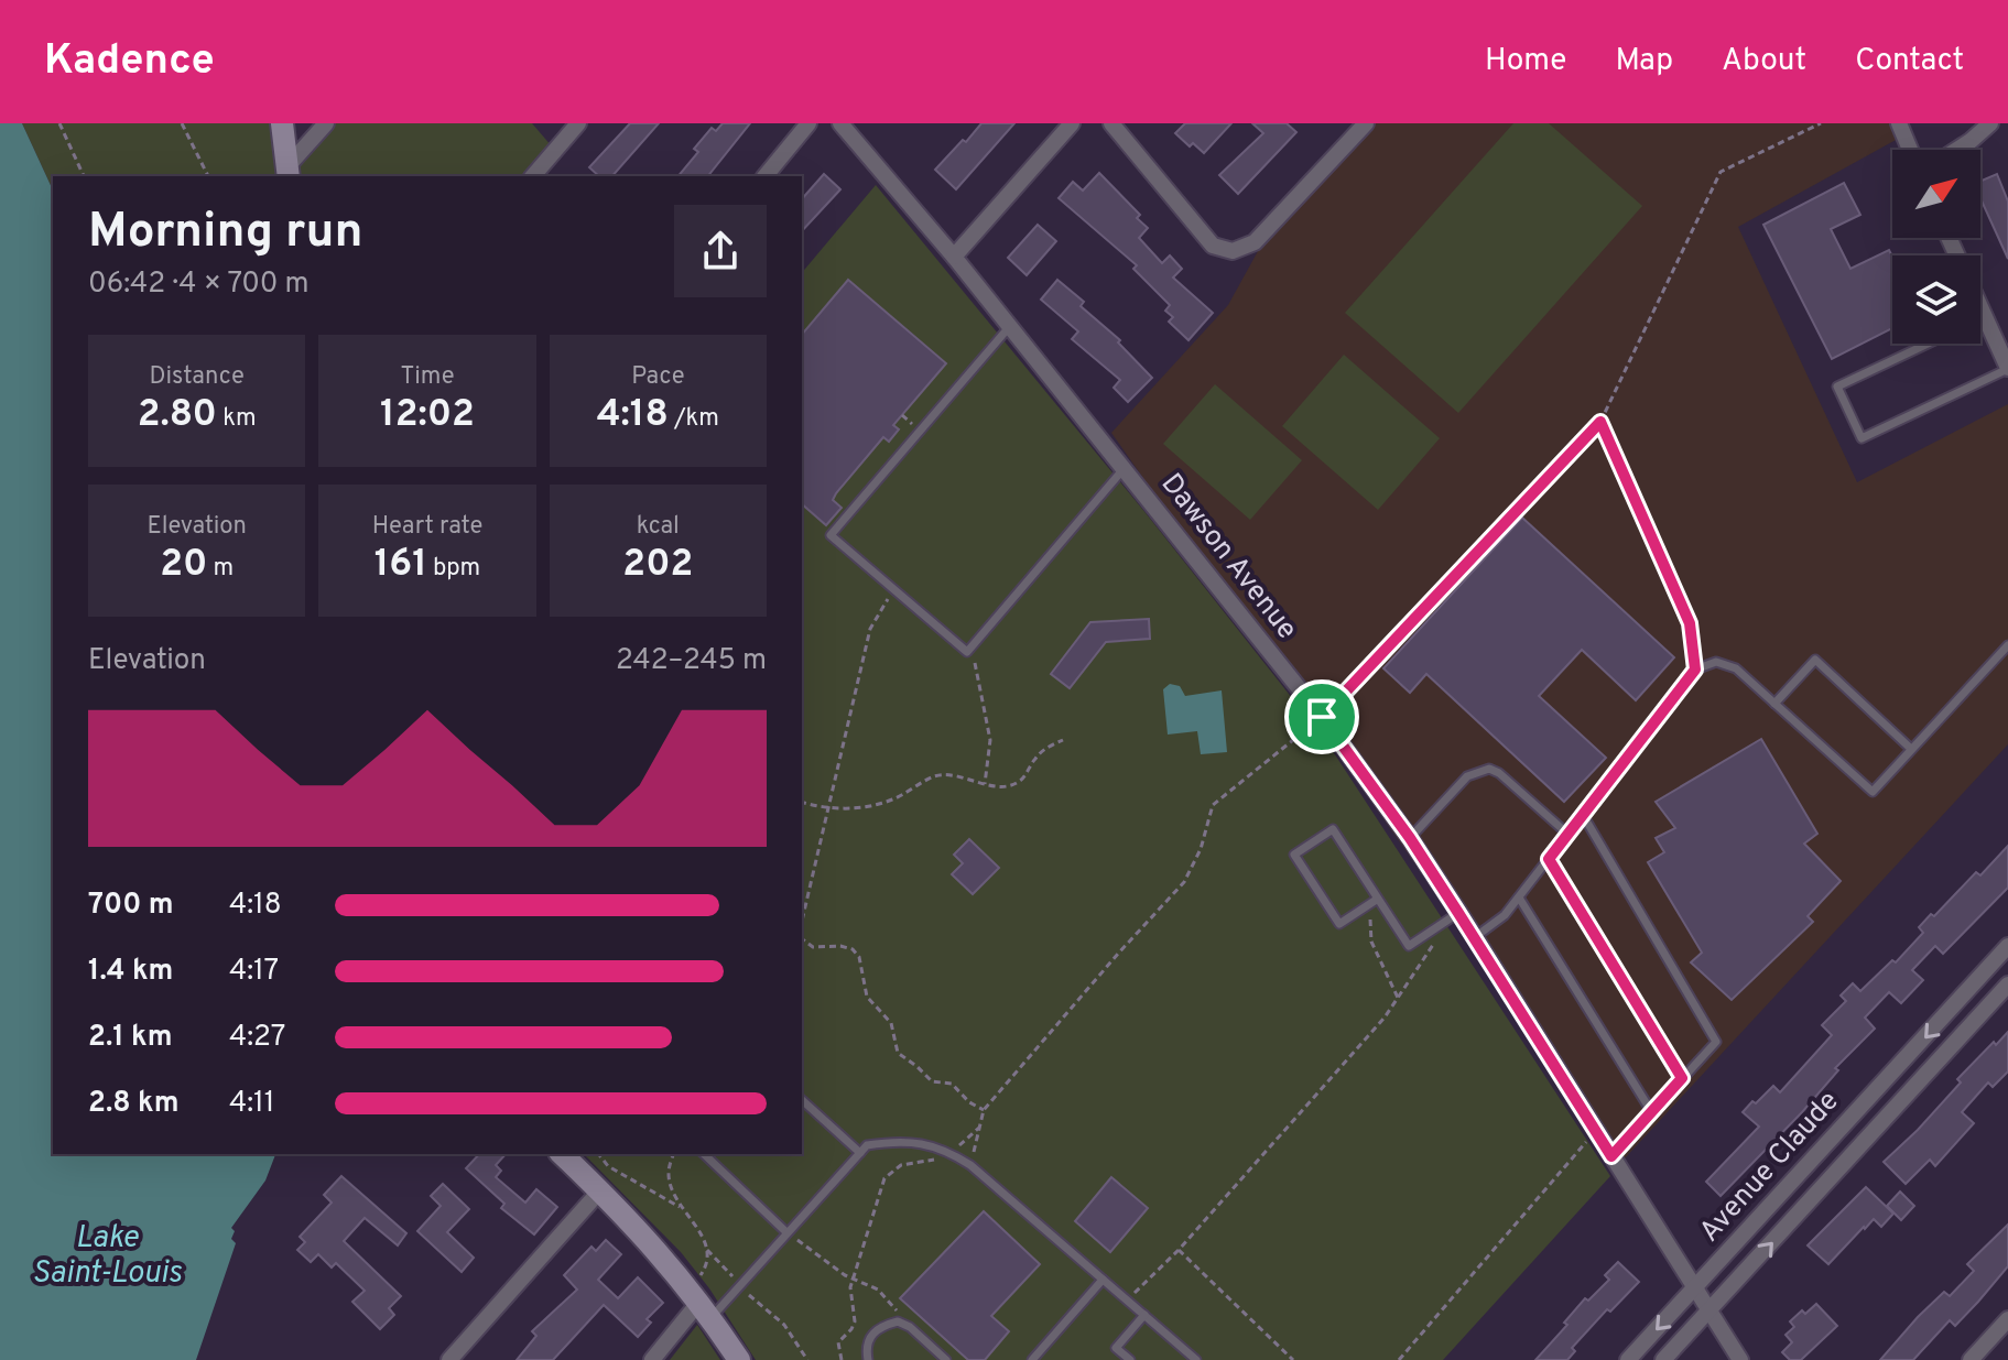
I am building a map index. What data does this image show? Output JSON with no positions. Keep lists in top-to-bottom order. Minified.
{"streets":{"street":["Dawson Avenue","Avenue Claude"]},"crossings":[["Dawson Avenue","Avenue Claude"]],"water":["Lake Saint-Louis"],"north":"top right","page":{"header":"Kadence","nav":["Home","Map","About","Contact"],"heading":["Morning run","06:42 · 4 × 700 m"],"stats":[["Distance","2.80 km"],["Time","12:02"],["Pace","4:18 /km"],["Elevation","20 m"],["Heart rate","161 bpm"],["kcal","202"]],"chart":["Elevation","242–245 m"],"list":[{"name":"700 m","note":"4:18"},{"name":"1.4 km","note":"4:17"},{"name":"2.1 km","note":"4:27"},{"name":"2.8 km","note":"4:11"}]}}
